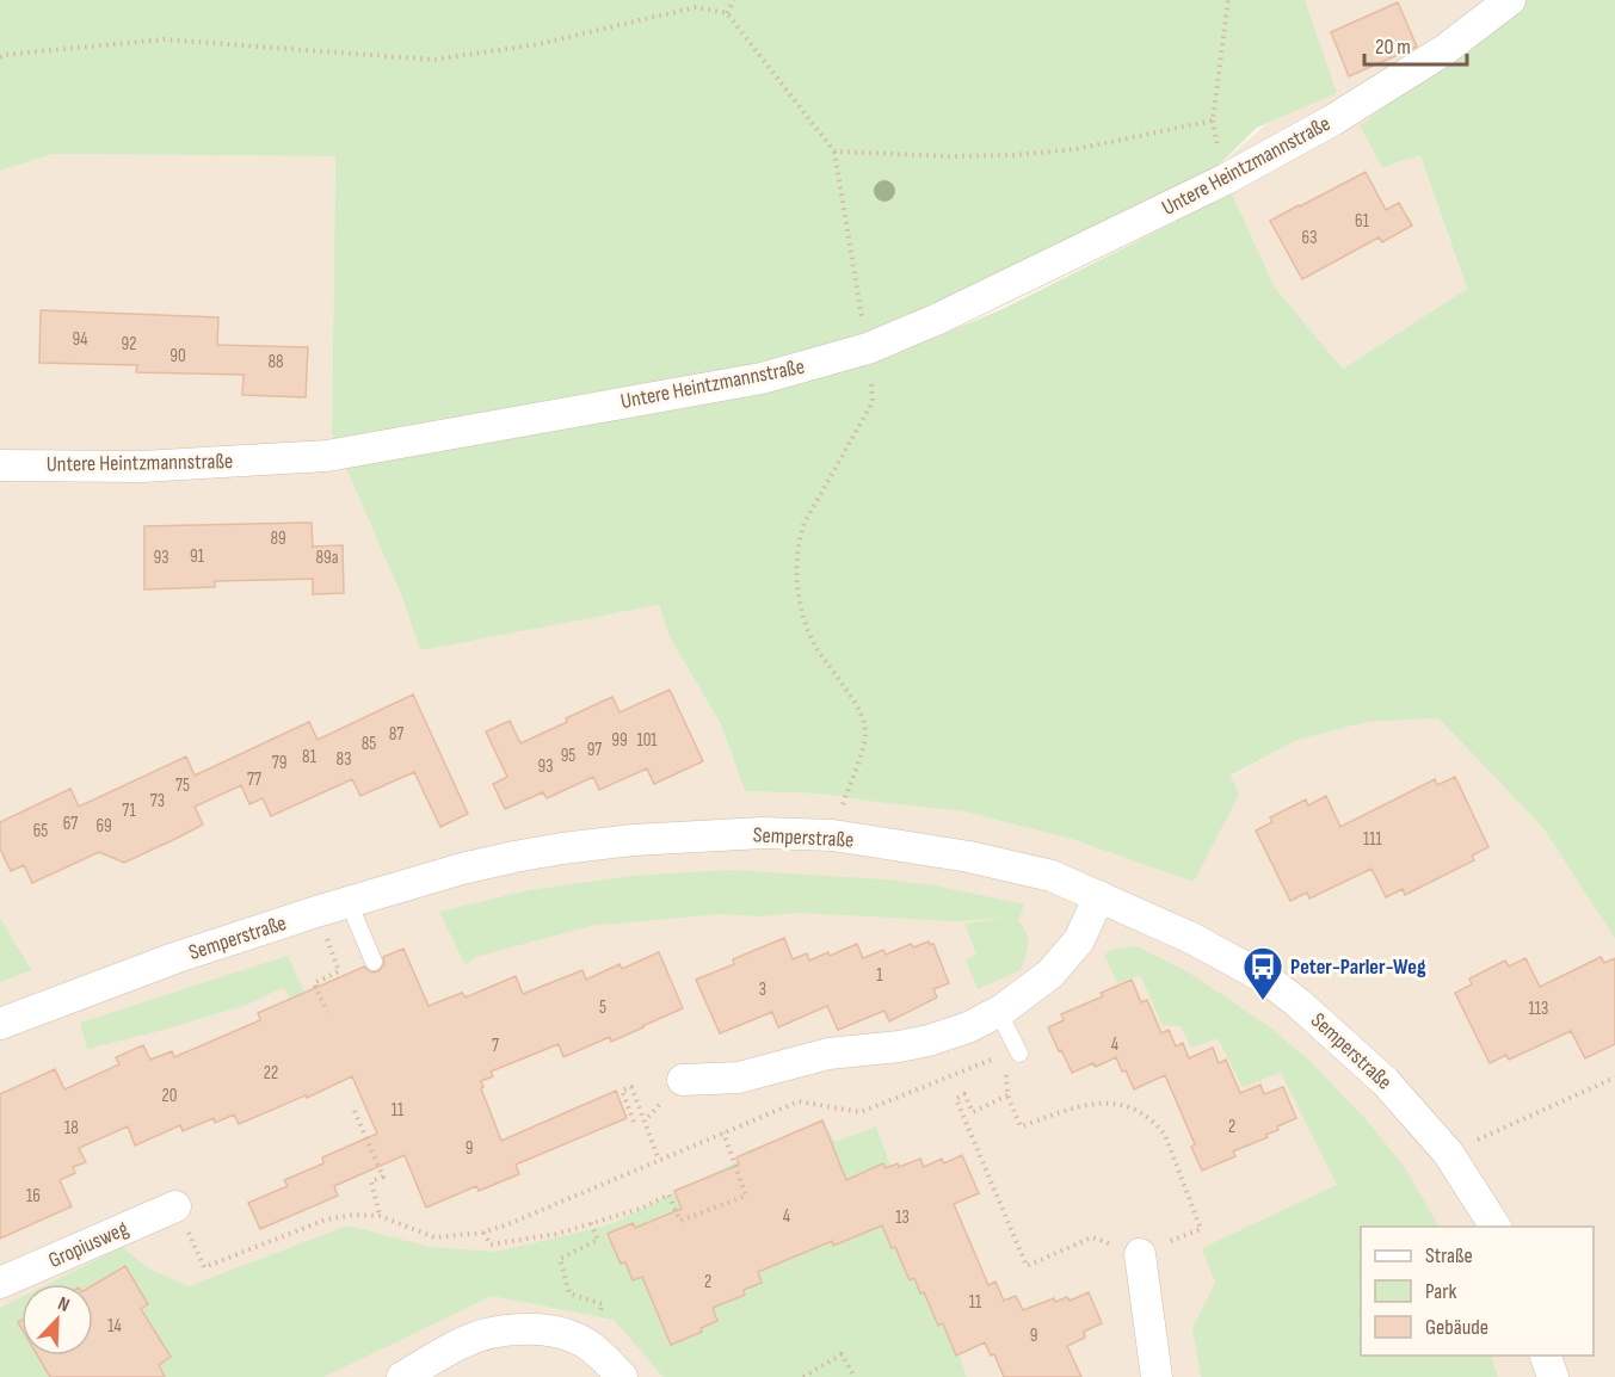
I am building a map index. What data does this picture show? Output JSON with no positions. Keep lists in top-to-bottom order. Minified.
{"streets":{"street":["Untere Heintzmannstraße","Semperstraße","Gropiusweg"]},"places":{"bus stop":["Peter-Parler-Weg"]},"house_numbers":["61","63","94","92","90","88","89","91","93","89a","87","99","101","85","97","95","81","83","79","93","77","75","73","71","67","69","65","111","1","3","5","113","4","7","22","20","11","2","18","9","16","4","13","2","11","14","9"],"legend":["Straße","Park","Gebäude"],"scale_bar":"20 m","north":"top right"}
